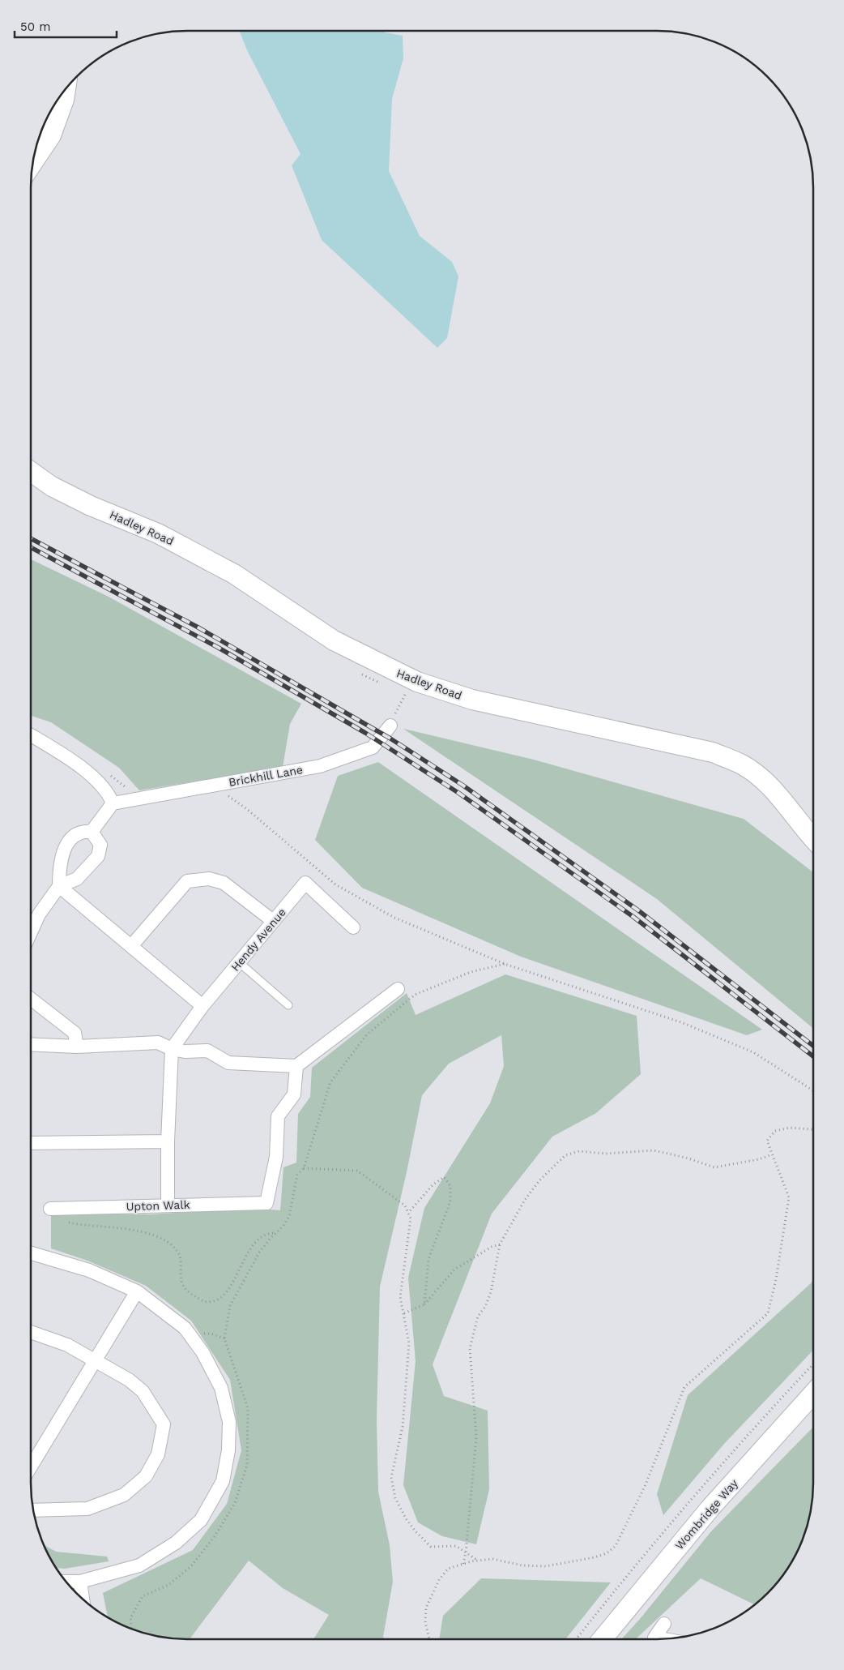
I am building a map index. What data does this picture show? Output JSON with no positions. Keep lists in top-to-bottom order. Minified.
{"streets":{"street":["Hadley Road","Brickhill Lane","Hendy Avenue","Upton Walk","Wombridge Way"]},"scale_bar":"50 m"}
